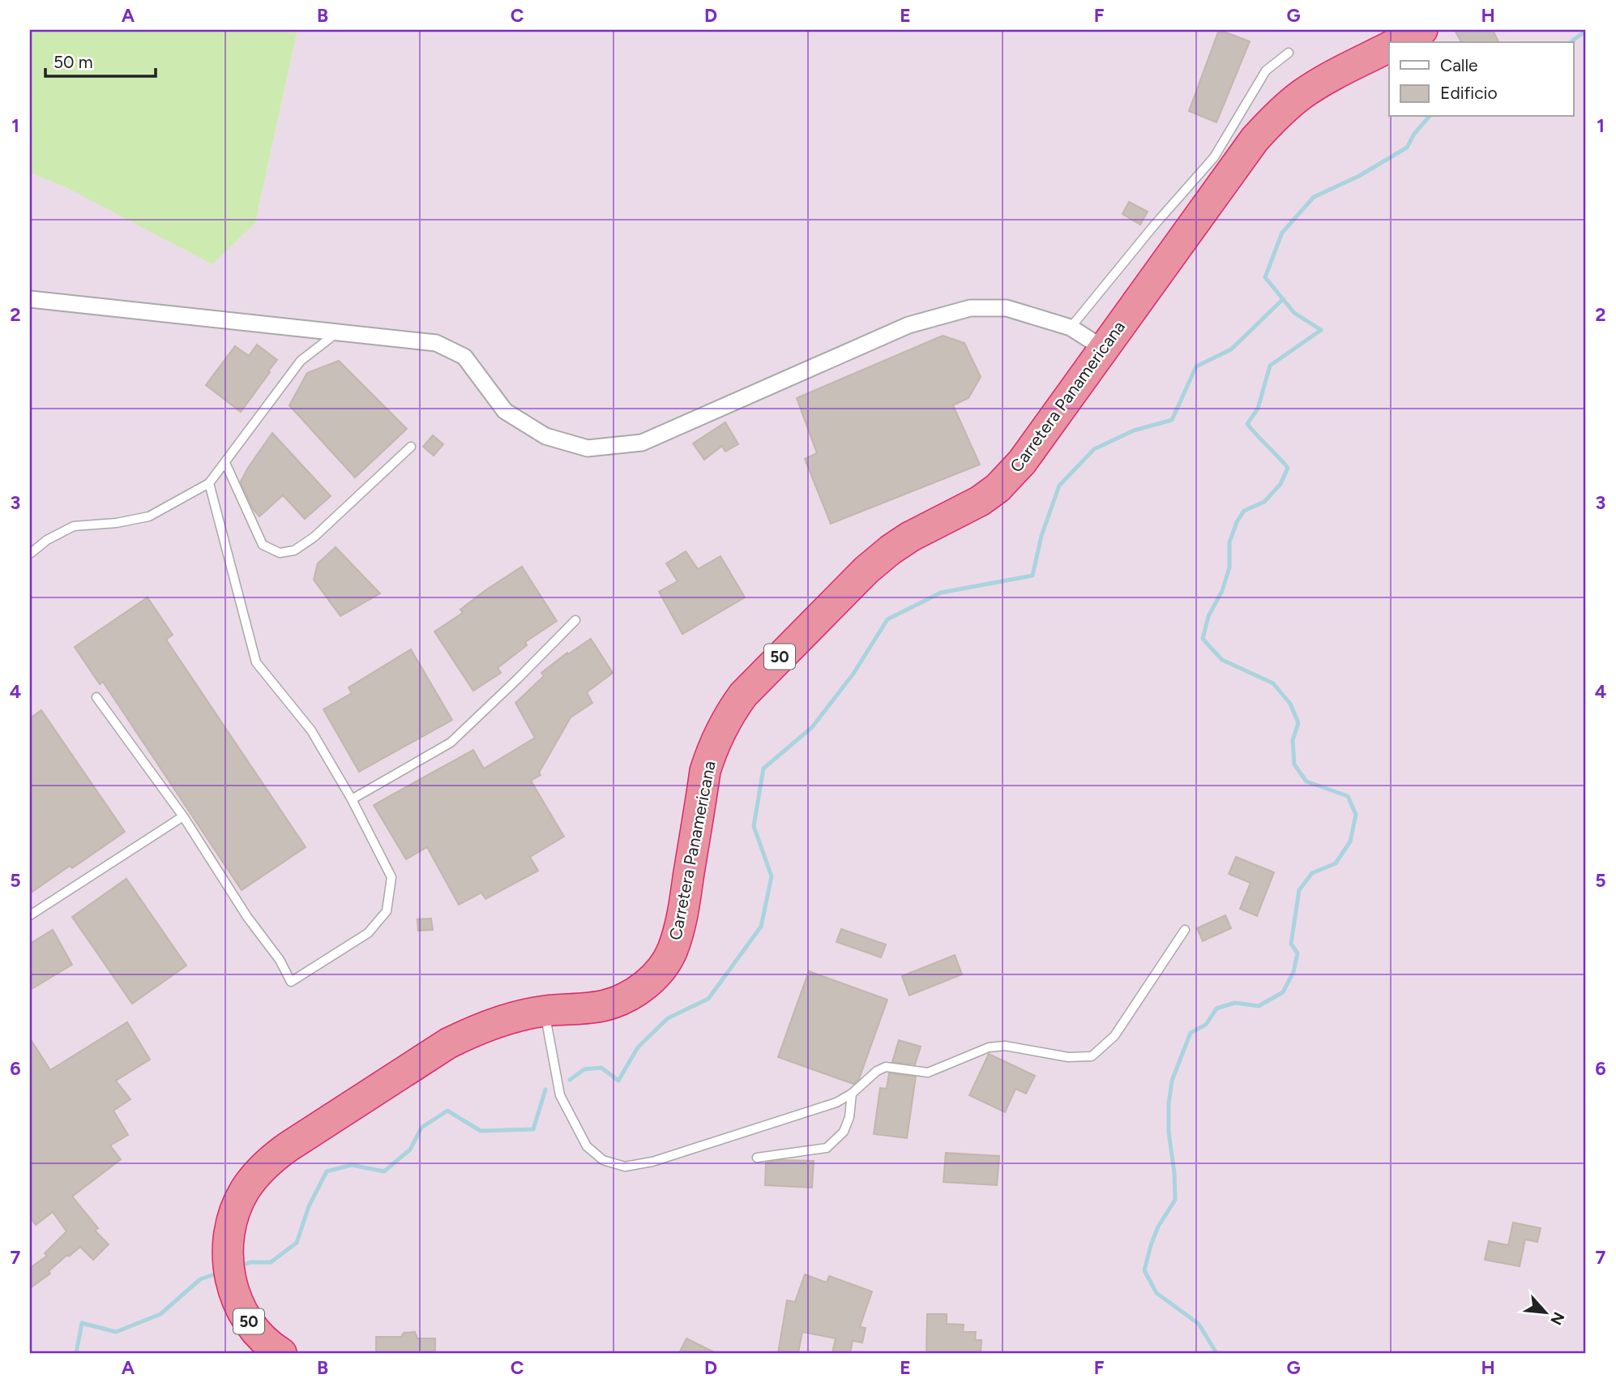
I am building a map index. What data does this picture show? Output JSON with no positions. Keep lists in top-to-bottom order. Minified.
{"streets":{"highway":["Carretera Panamericana","50"]},"legend":["Calle","Edificio"],"scale_bar":"50 m","north":"bottom right","grid":{"columns":["A","B","C","D","E","F","G","H"],"rows":["1","2","3","4","5","6","7"]}}
